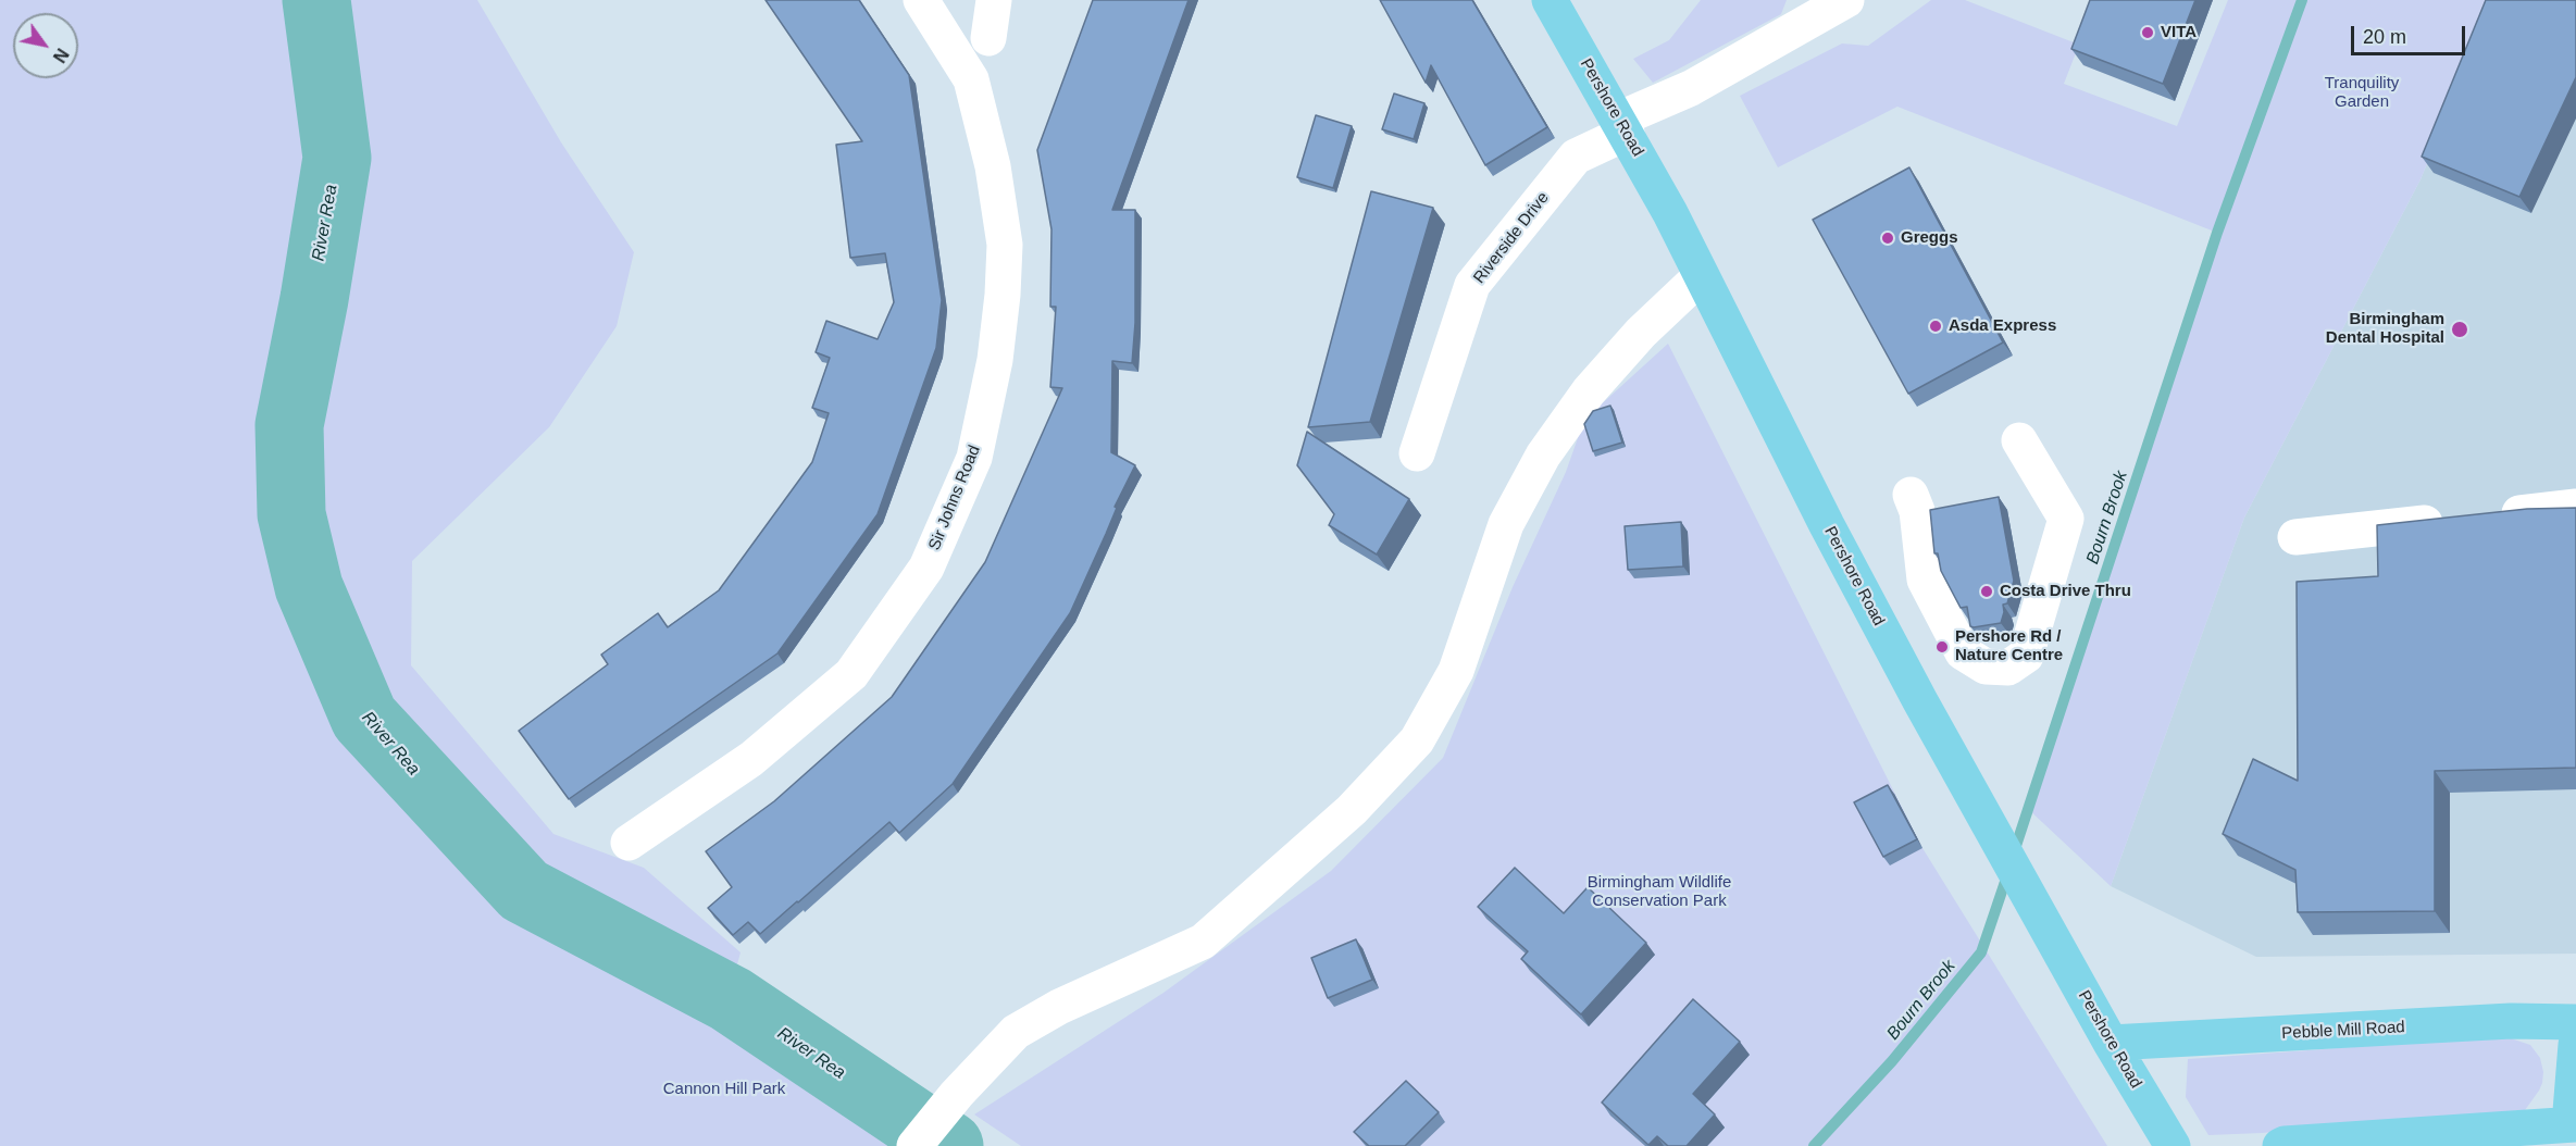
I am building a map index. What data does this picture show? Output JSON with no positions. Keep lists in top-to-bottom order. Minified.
{"streets":{"main road":["Pershore Road","Pebble Mill Road"],"street":["Riverside Drive","Sir Johns Road"]},"crossings":[["Pershore Road","Riverside Drive"],["Pershore Road","Pebble Mill Road"]],"water":["River Rea","Bourn Brook"],"parks":["Tranquility Garden","Birmingham Wildlife Conservation Park","Cannon Hill Park"],"places":["VITA","Greggs","Asda Express","Birmingham Dental Hospital","Costa Drive Thru","Pershore Rd / Nature Centre"],"scale_bar":"20 m","north":"bottom right"}
